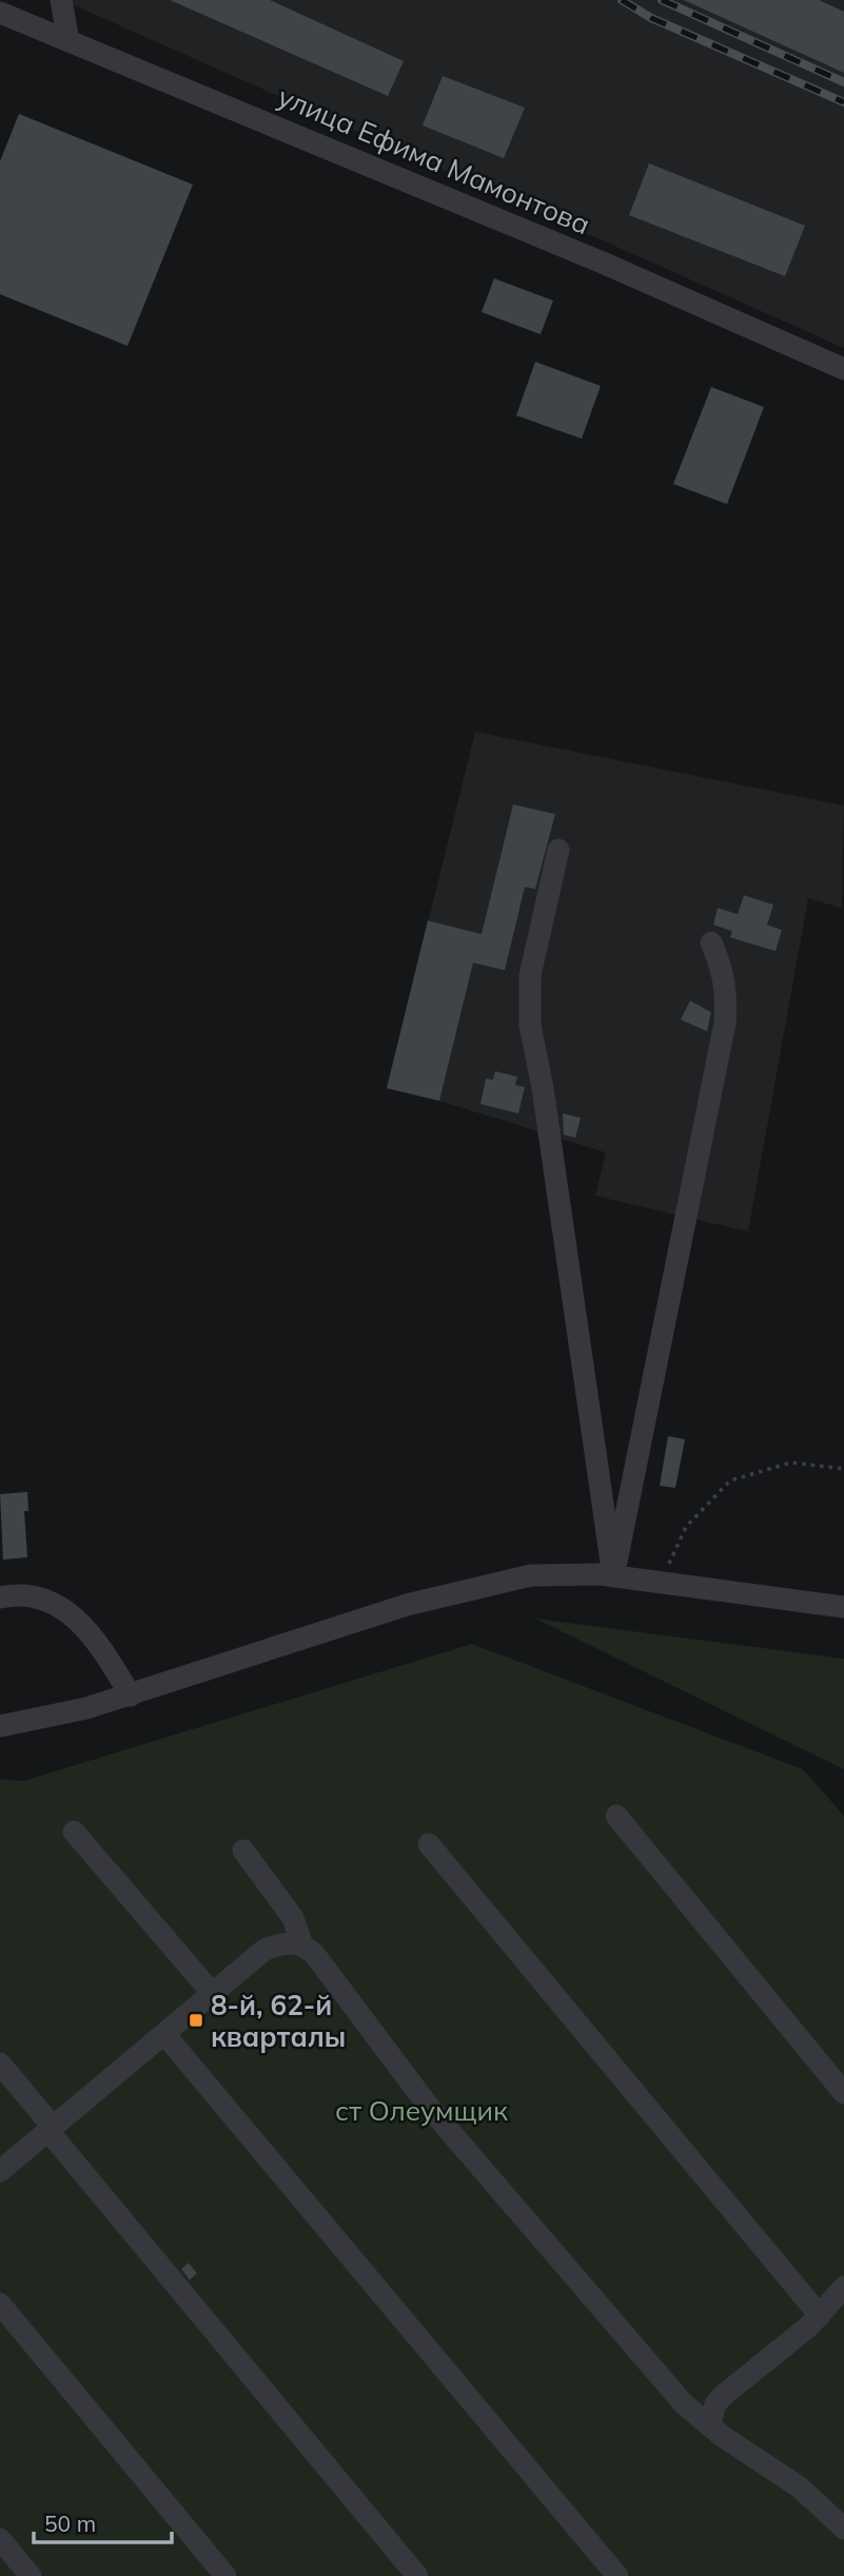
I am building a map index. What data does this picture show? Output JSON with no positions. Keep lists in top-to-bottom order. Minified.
{"streets":{"street":["улица Ефима Мамонтова"]},"parks":["ст Олеумщик"],"places":{"transit":["8-й, 62-й кварталы"]},"scale_bar":"50 m"}
